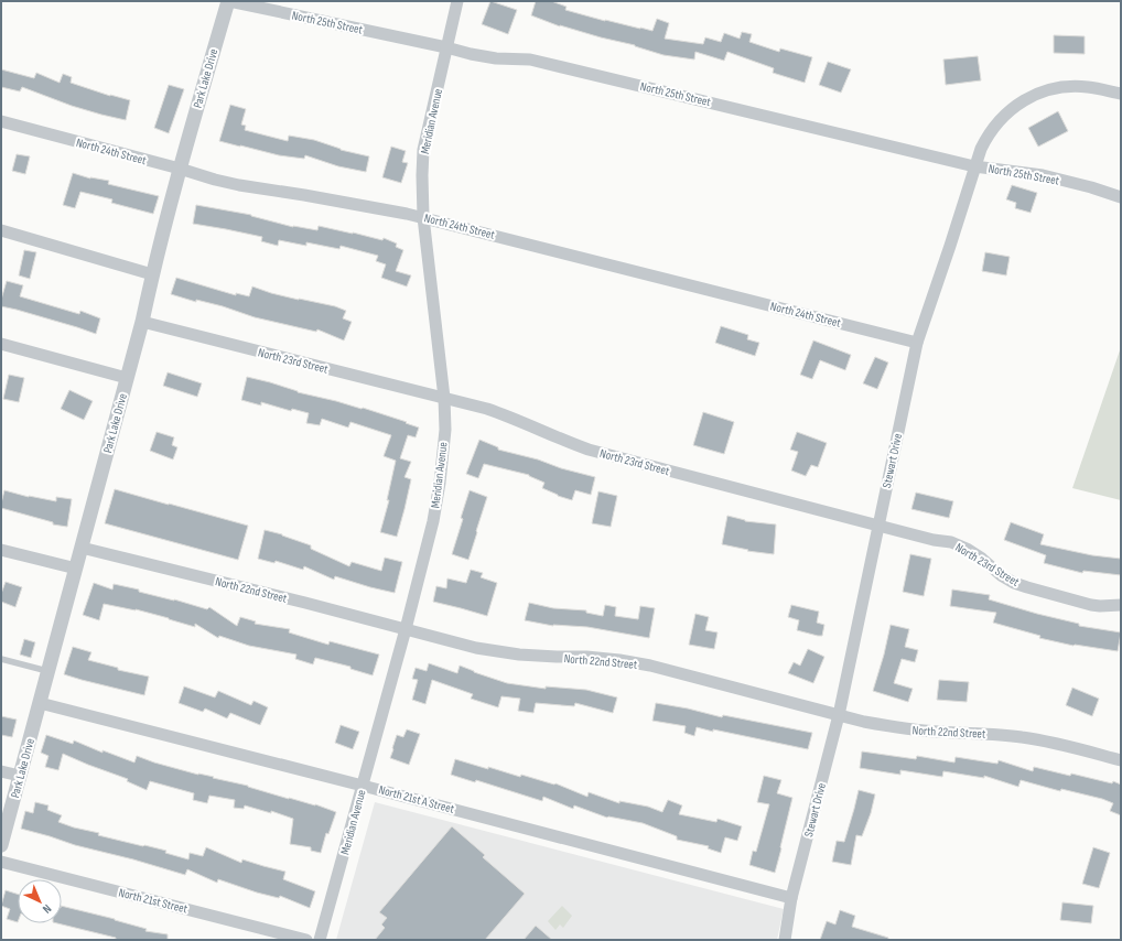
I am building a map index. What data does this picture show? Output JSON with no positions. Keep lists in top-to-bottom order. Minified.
{"streets":{"street":["North 25th Street","Park Lake Drive","Meridian Avenue","North 24th Street","North 23rd Street","Stewart Drive","North 22nd Street","North 21st A Street","North 21st Street"]},"crossings":[["North 25th Street","Park Lake Drive"],["North 25th Street","Meridian Avenue"],["North 25th Street","Stewart Drive"],["Park Lake Drive","North 24th Street"],["Park Lake Drive","North 23rd Street"],["Park Lake Drive","North 22nd Street"],["Park Lake Drive","North 21st A Street"],["Meridian Avenue","North 24th Street"],["Meridian Avenue","North 23rd Street"],["Meridian Avenue","North 22nd Street"],["Meridian Avenue","North 21st A Street"],["North 24th Street","Stewart Drive"],["North 23rd Street","Stewart Drive"],["Stewart Drive","North 22nd Street"],["Stewart Drive","North 21st A Street"]],"north":"bottom right"}
